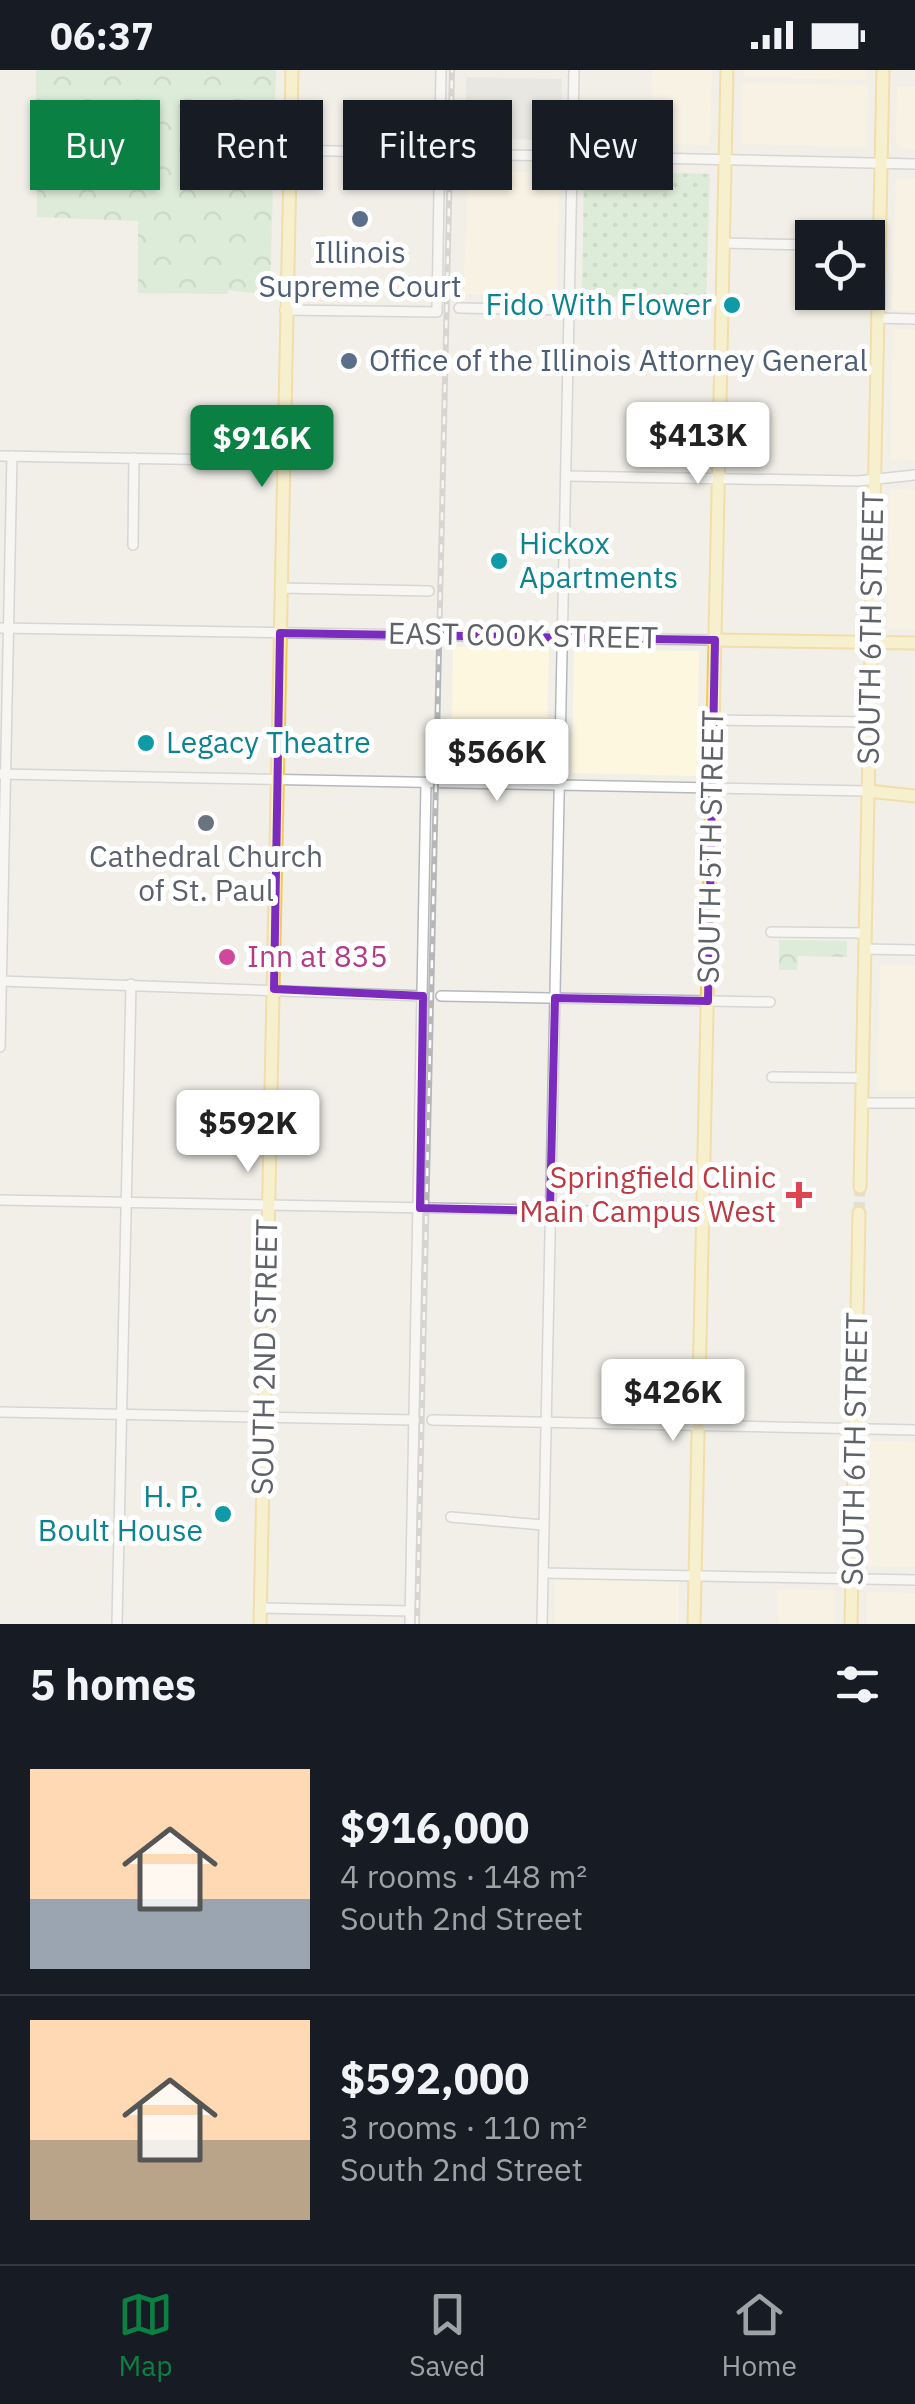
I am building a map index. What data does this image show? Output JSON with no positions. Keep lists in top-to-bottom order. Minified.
{"streets":{"main road":["SOUTH 6TH STREET","EAST COOK STREET","SOUTH 5TH STREET","SOUTH 2ND STREET"]},"crossings":[["SOUTH 6TH STREET","EAST COOK STREET"],["EAST COOK STREET","SOUTH 5TH STREET"],["EAST COOK STREET","SOUTH 2ND STREET"]],"places":{"other":["Illinois Supreme Court","Fido With Flower","Office of the Illinois Attorney General","Hickox Apartments","Legacy Theatre","Cathedral Church of St. Paul","Inn at 835","H. P. Boult House"],"health":["Springfield Clinic Main Campus West"]},"page":{"status":"06:37","chip":["Buy","Rent","Filters","New"],"price":["$413K","$916K","$566K","$592K","$426K"],"heading":"5 homes","list":[{"name":"$916,000","note":"4 rooms · 148 m² · South 2nd Street"},{"name":"$592,000","note":"3 rooms · 110 m² · South 2nd Street"}],"tabs":["Map","Saved","Home"]}}
